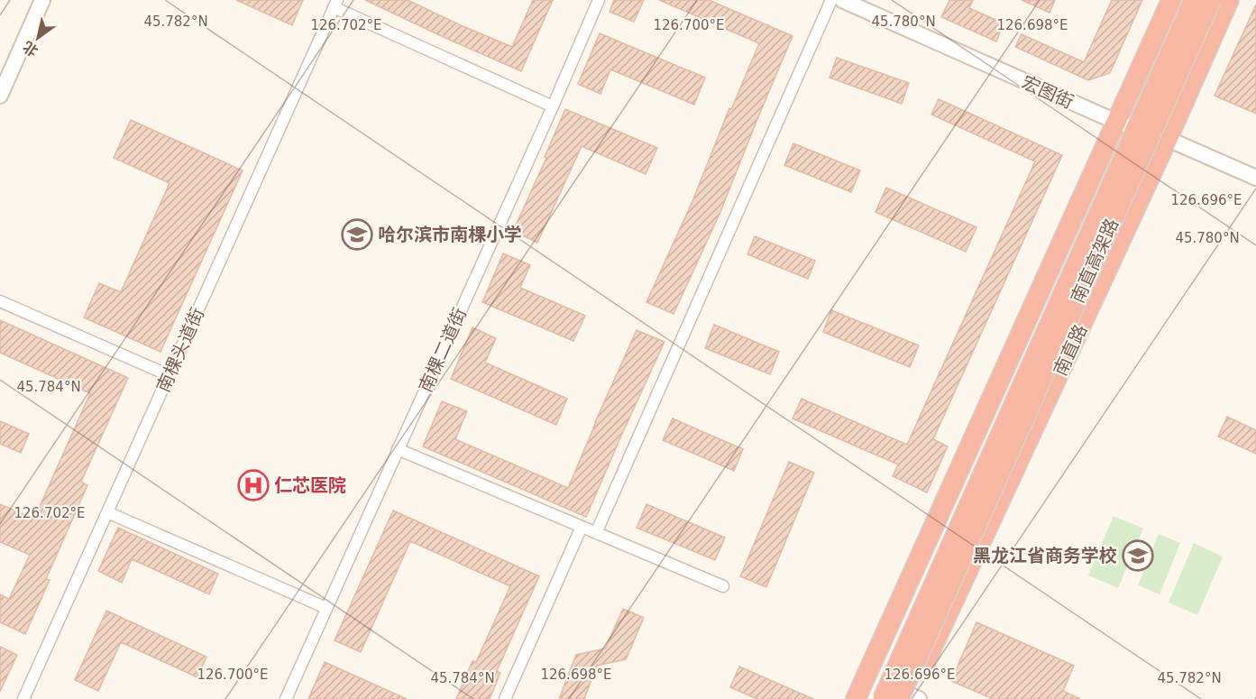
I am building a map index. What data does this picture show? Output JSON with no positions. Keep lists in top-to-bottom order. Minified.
{"streets":{"highway":["南直高架路","南直路"],"street":["宏图街","南棵头道街","南棵二道街"]},"crossings":[["宏图街","南直路"],["南直高架路","南直路"]],"places":{"school or university":["哈尔滨市南棵小学","黑龙江省商务学校"],"hospital":["仁芯医院"]},"north":"bottom left","coordinates":["45.782°N","45.780°N","126.702°E","126.700°E","126.698°E","126.696°E","45.784°N"]}
